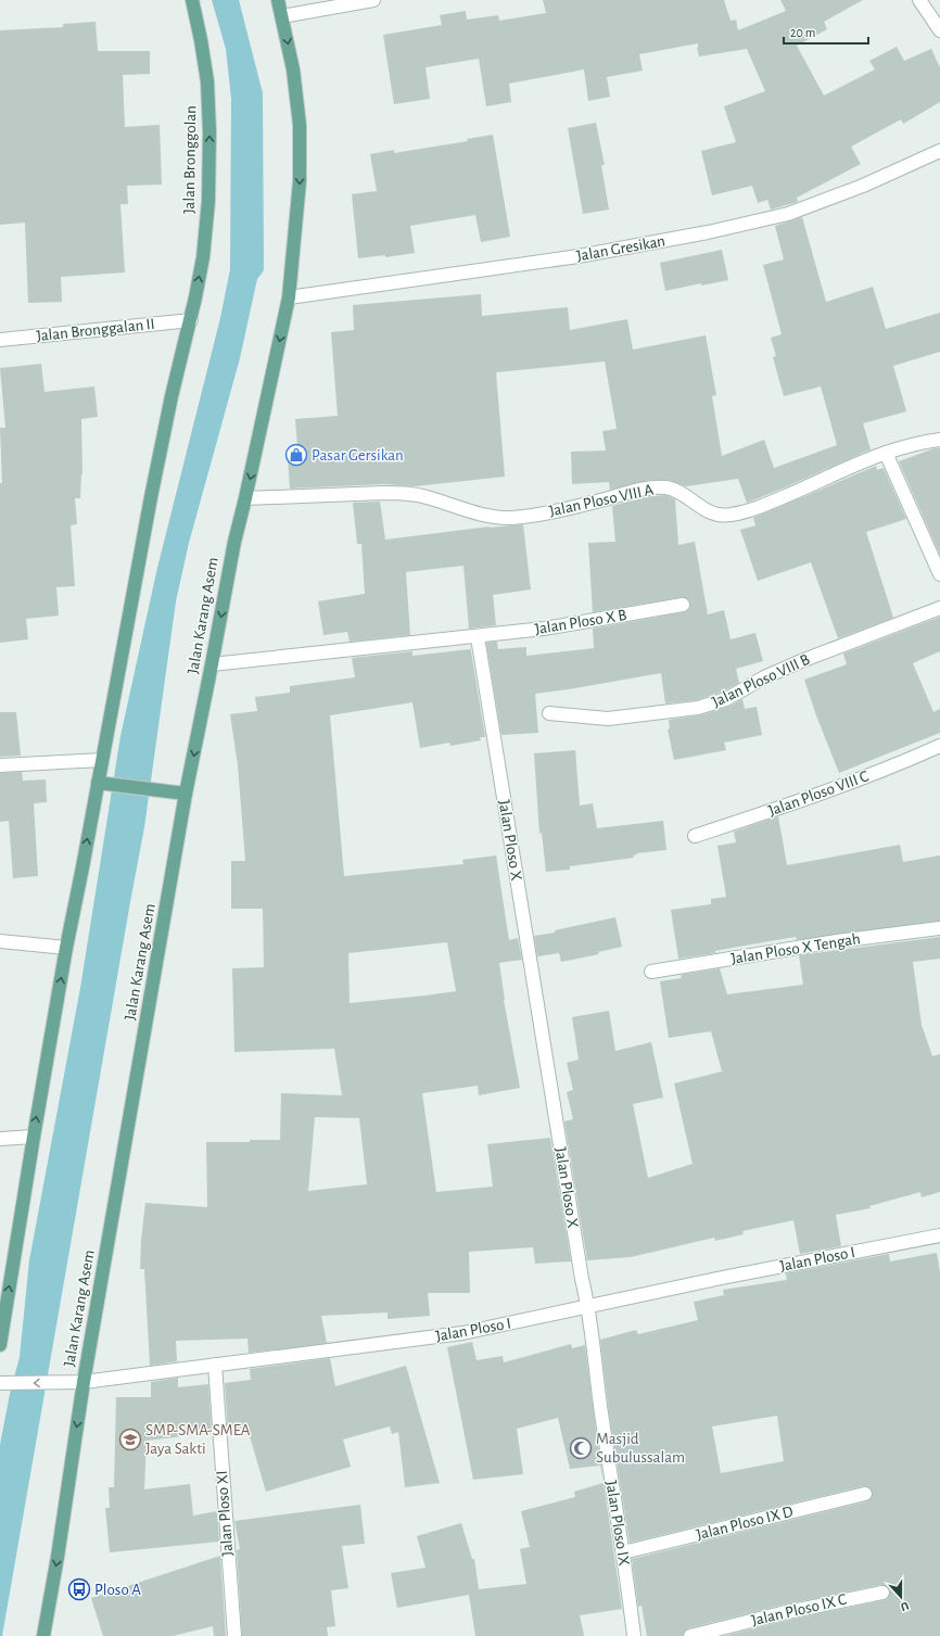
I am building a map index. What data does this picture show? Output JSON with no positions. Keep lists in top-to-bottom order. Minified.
{"streets":{"main road":["Jalan Bronggolan","Jalan Karang Asem"],"street":["Jalan Gresikan","Jalan Bronggalan II","Jalan Ploso VIII A","Jalan Ploso X B","Jalan Ploso VIII B","Jalan Ploso VIII C","Jalan Ploso X","Jalan Ploso X Tengah","Jalan Ploso I","Jalan Ploso XI","Jalan Ploso IX","Jalan Ploso IX D","Jalan Ploso IX C"]},"crossings":[["Jalan Bronggolan","Jalan Bronggalan II"],["Jalan Gresikan","Jalan Karang Asem"],["Jalan Ploso VIII A","Jalan Karang Asem"],["Jalan Karang Asem","Jalan Ploso I"],["Jalan Ploso X B","Jalan Ploso X"],["Jalan Ploso X","Jalan Ploso I"],["Jalan Ploso X","Jalan Ploso IX"],["Jalan Ploso I","Jalan Ploso XI"],["Jalan Ploso I","Jalan Ploso IX"],["Jalan Ploso IX","Jalan Ploso IX D"]],"places":{"shop":["Pasar Gersikan"],"school or university":["SMP-SMA-SMEA Jaya Sakti"],"mosque":["Masjid Subulussalam"],"bus stop":["Ploso A"]},"scale_bar":"20 m","north":"bottom"}
